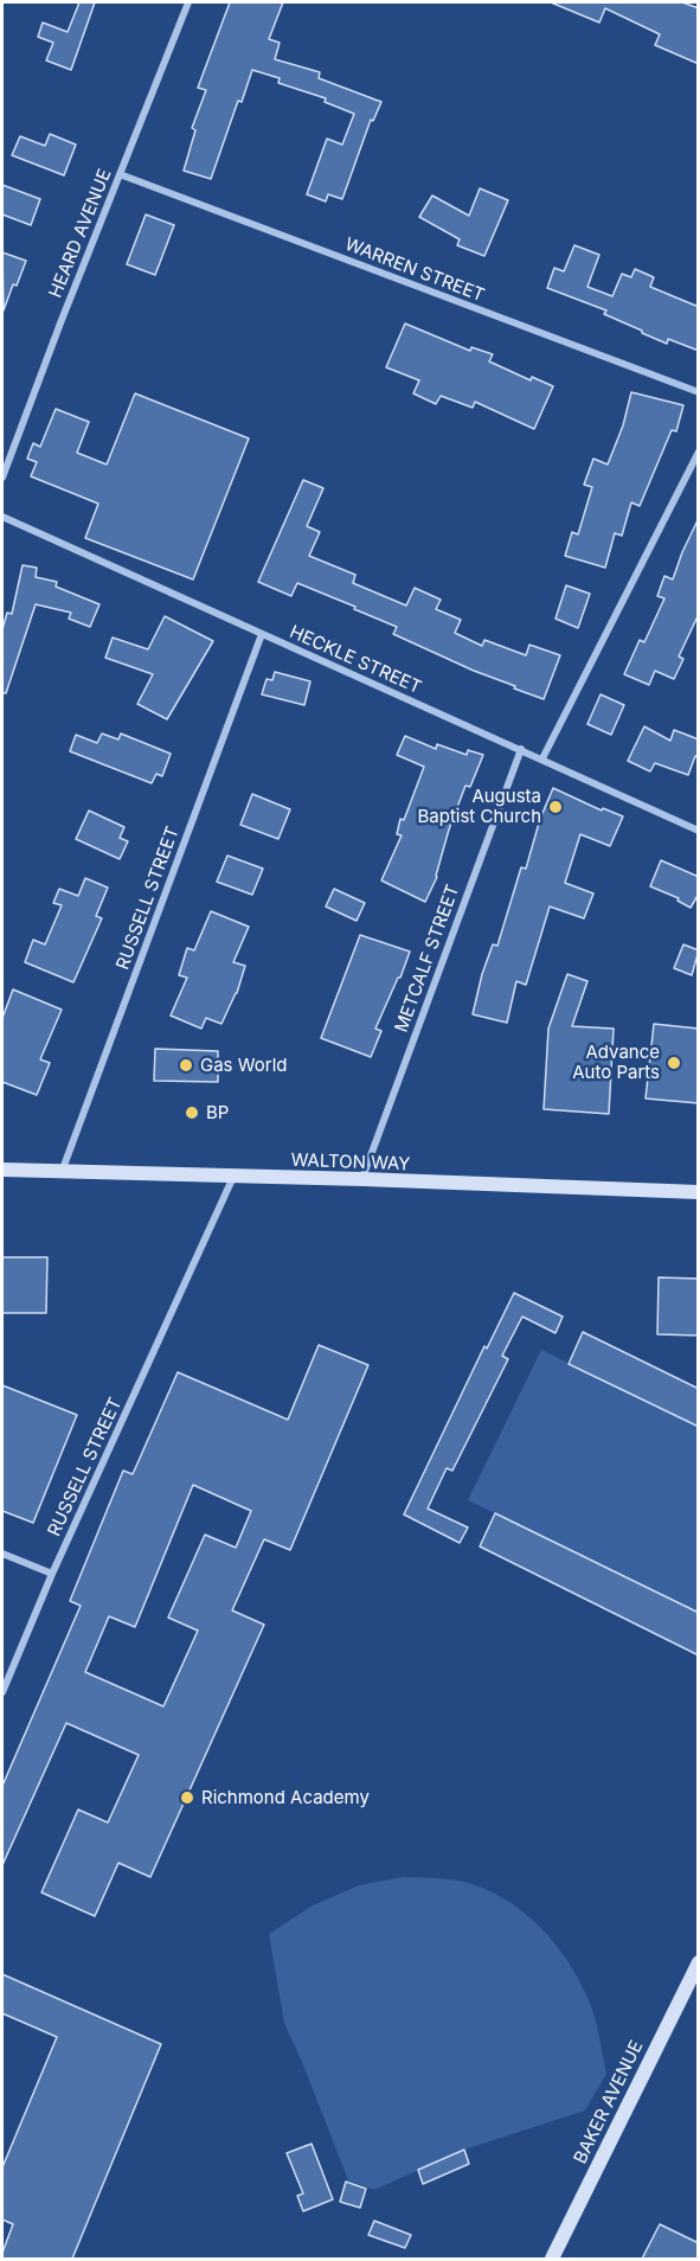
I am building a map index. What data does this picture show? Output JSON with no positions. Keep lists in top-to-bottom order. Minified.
{"streets":{"main road":["WALTON WAY","BAKER AVENUE"],"street":["HEARD AVENUE","WARREN STREET","HECKLE STREET","RUSSELL STREET","METCALF STREET"]},"crossings":[["HEARD AVENUE","WARREN STREET"],["HECKLE STREET","RUSSELL STREET"],["HECKLE STREET","METCALF STREET"],["RUSSELL STREET","WALTON WAY"],["METCALF STREET","WALTON WAY"]],"places":["Augusta Baptist Church","Advance Auto Parts","Gas World","BP","Richmond Academy"]}
